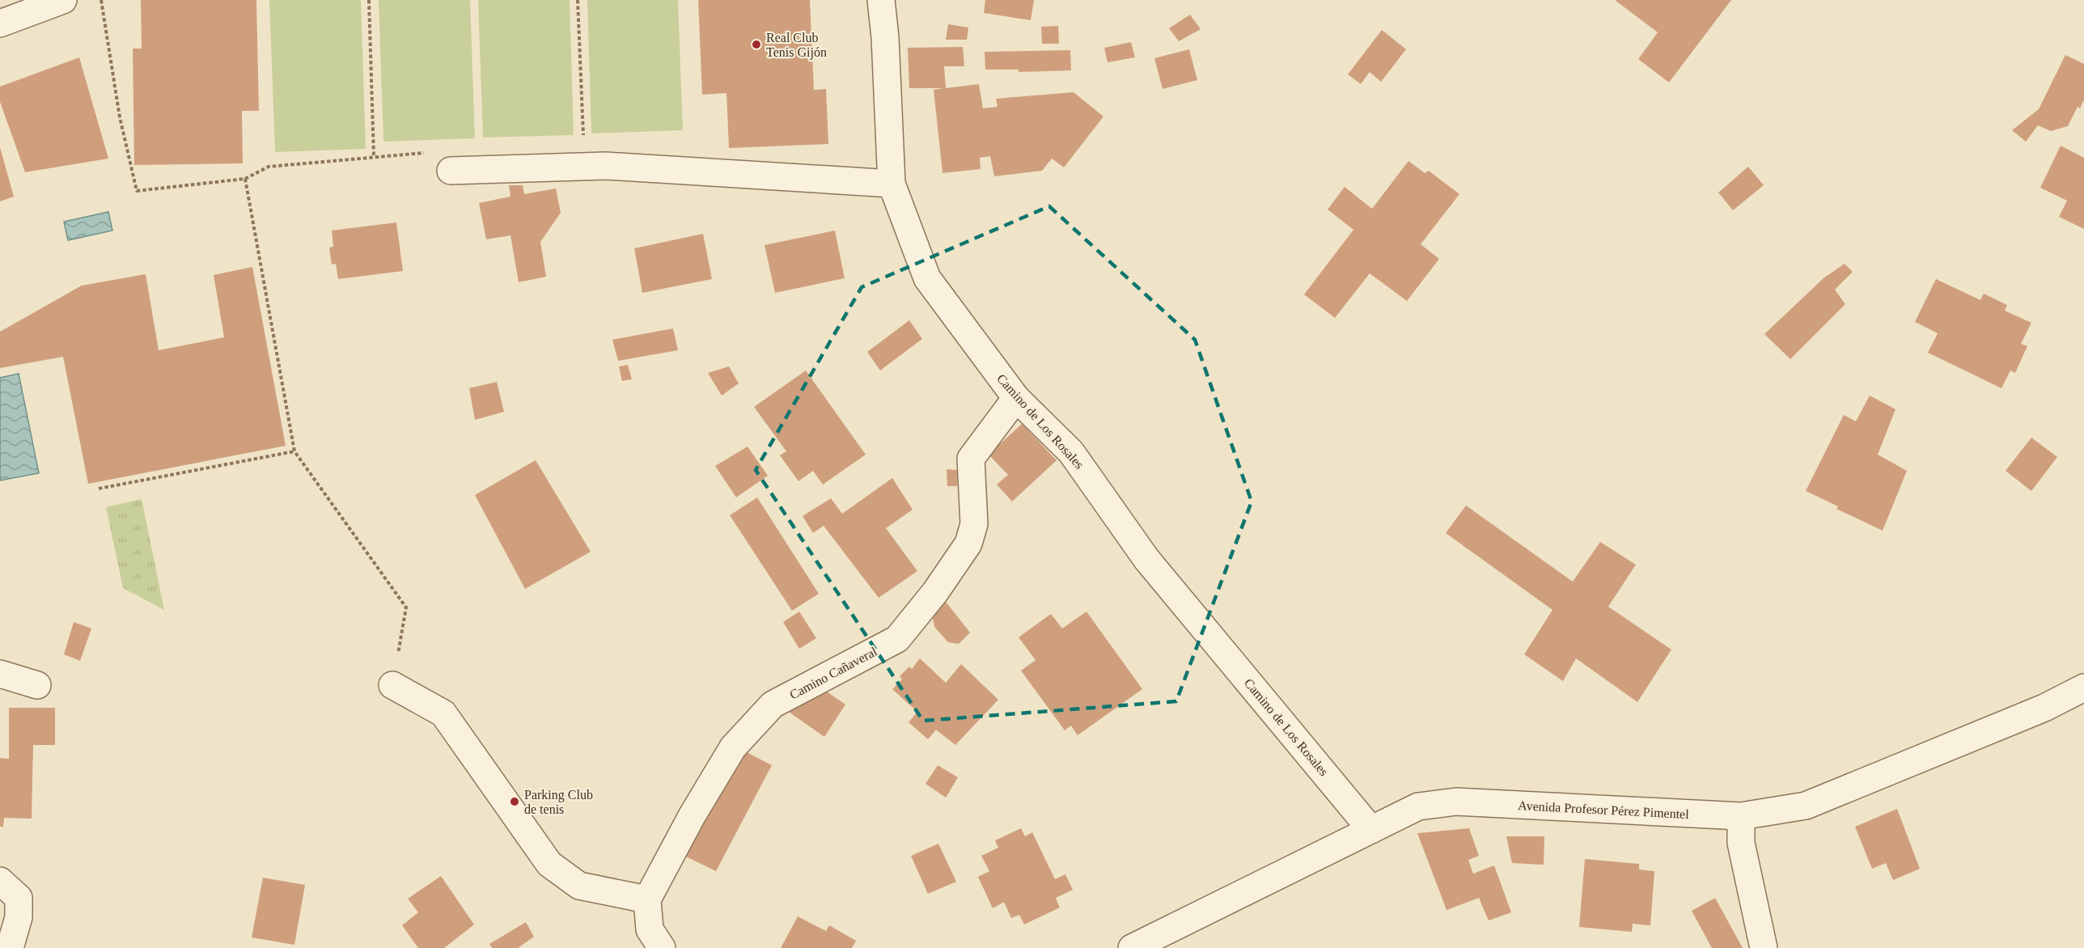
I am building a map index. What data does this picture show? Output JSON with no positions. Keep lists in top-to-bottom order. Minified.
{"streets":{"street":["Camino de Los Rosales","Camino Cañaveral","Avenida Profesor Pérez Pimentel"]},"crossings":[["Camino de Los Rosales","Camino Cañaveral"],["Camino de Los Rosales","Avenida Profesor Pérez Pimentel"]],"places":["Real Club Tenis Gijón","Parking Club de tenis"]}
